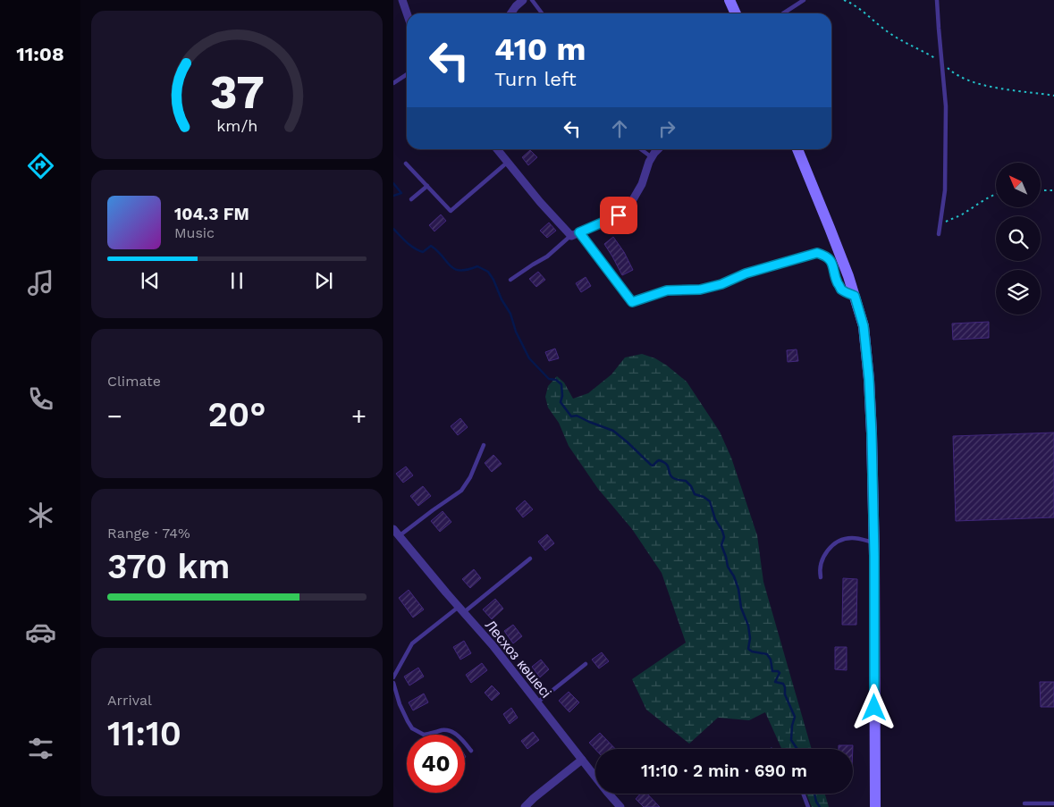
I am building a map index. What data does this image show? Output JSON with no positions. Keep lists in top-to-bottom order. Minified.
{"streets":{"street":["Лесхоз көшесі"]},"north":"top left","page":{"tabs":"11:08","turn":["410 m","Turn left"],"song":["104.3 FM","Music"],"tile":["Climate",["Range · 74%","370 km"],["Arrival","11:10"]],"heat":["−","20°","+"],"limit":"40","trip":"11:10 · 2 min · 690 m","gauge":["37","km/h"]}}
